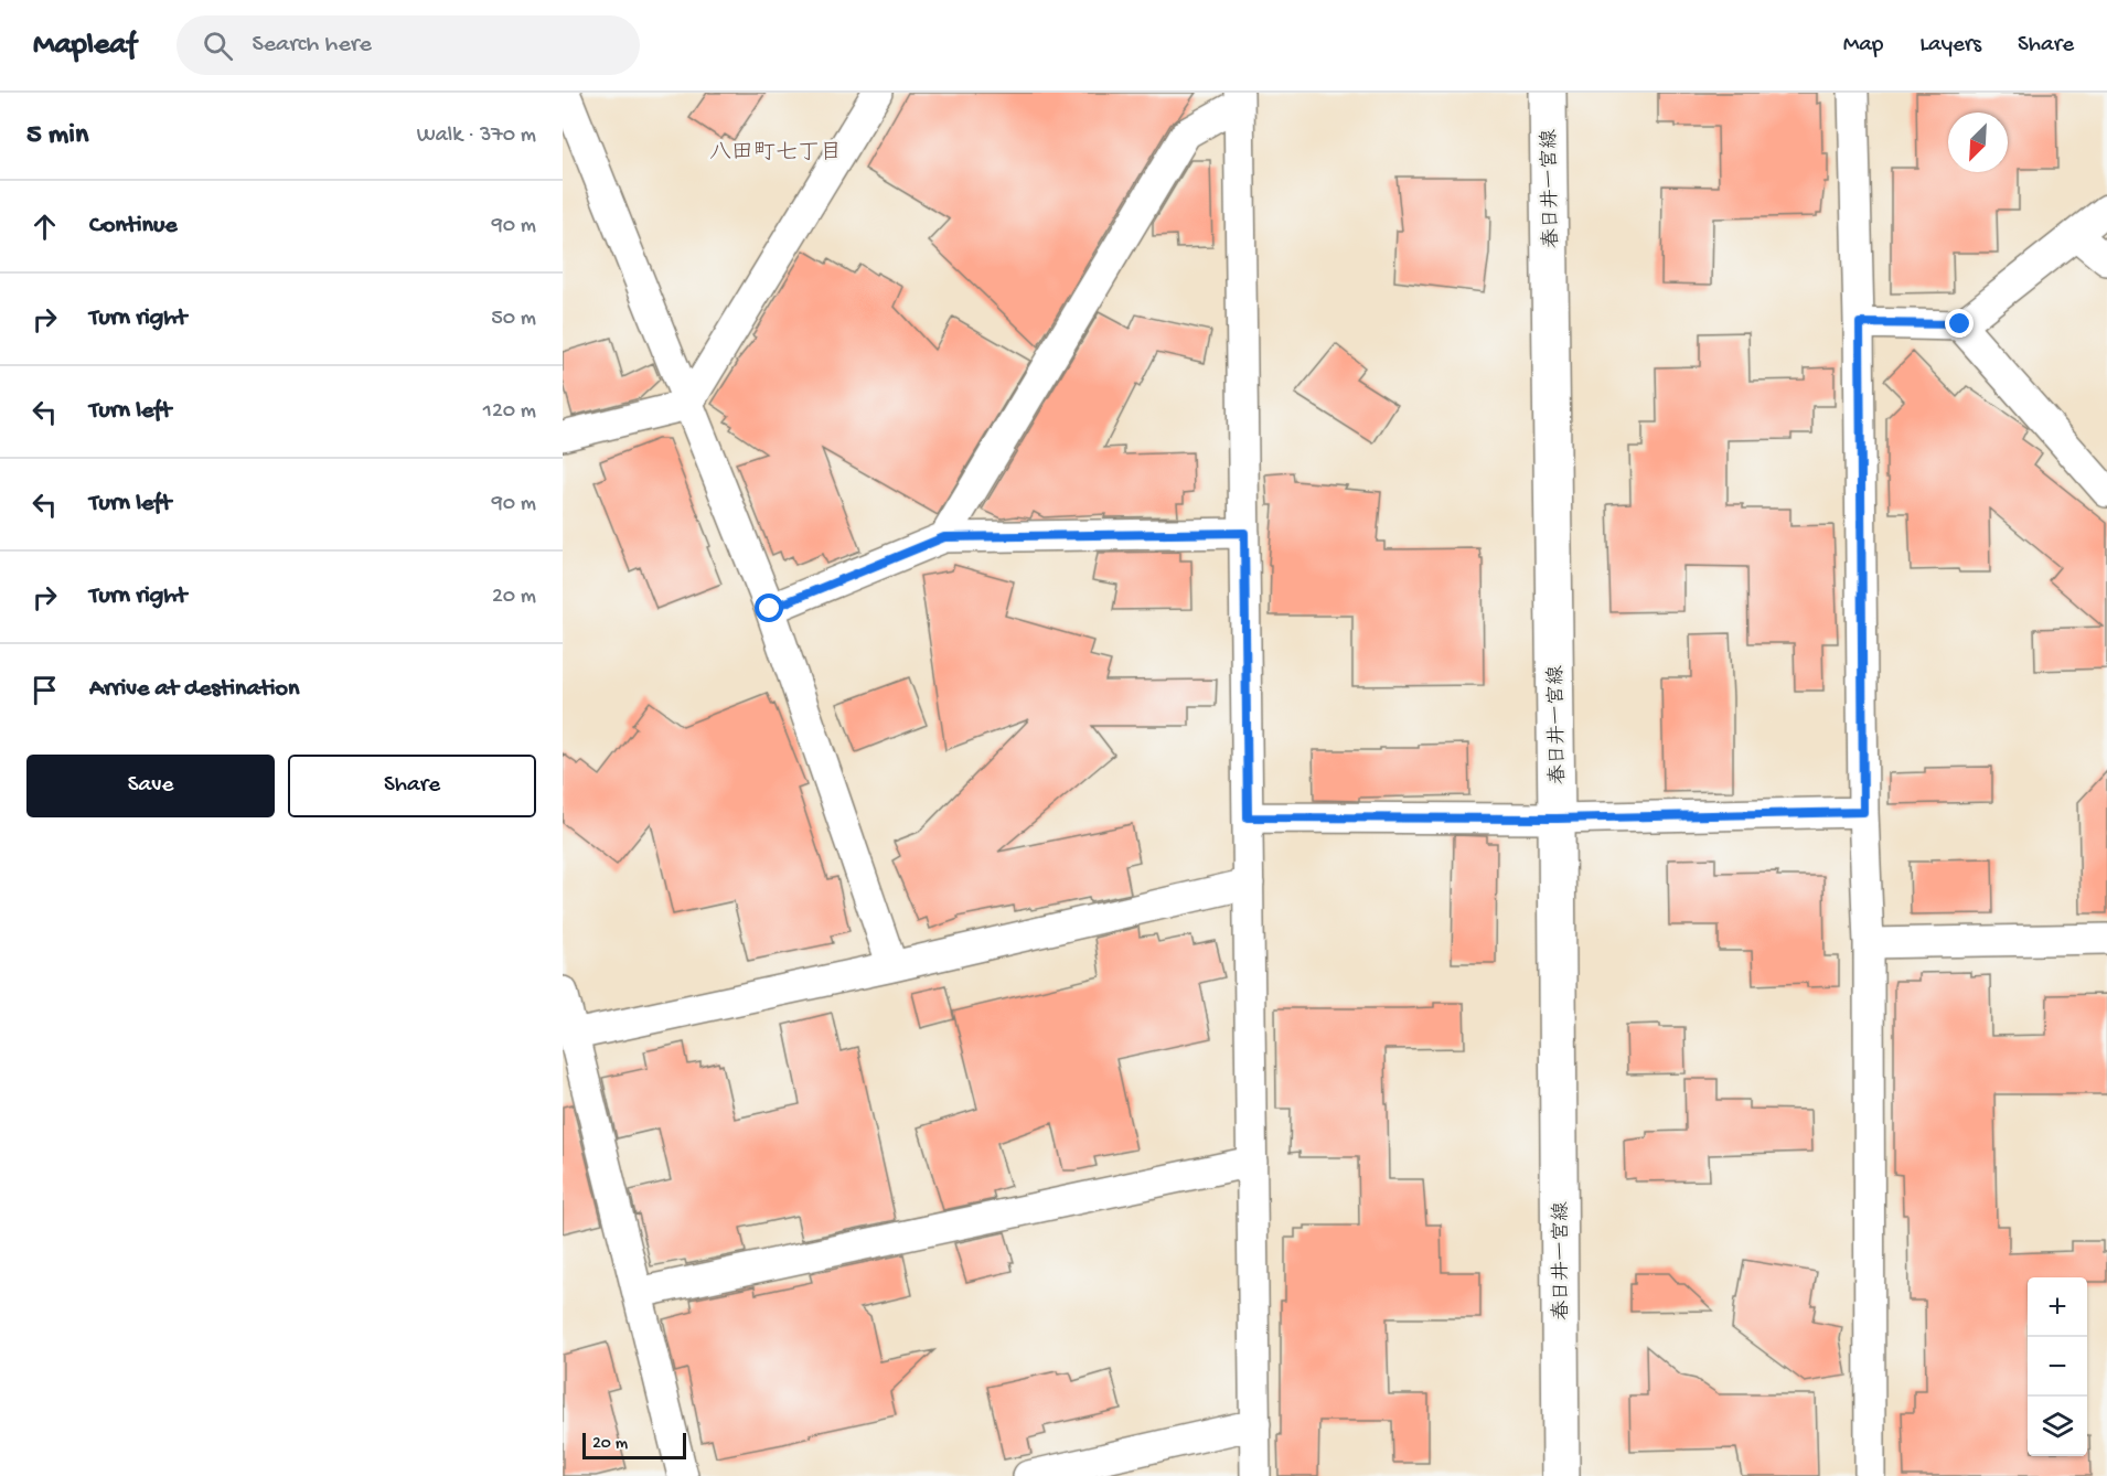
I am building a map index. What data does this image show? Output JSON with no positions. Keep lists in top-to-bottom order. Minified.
{"streets":{"main road":["春日井一宮線"]},"districts":["八田町七丁目"],"scale_bar":"20 m","north":"bottom left","page":{"header":"Mapleaf","search":"Search here","nav":["Map","Layers","Share"],"heading":["5 min","Walk · 370 m"],"list":[["Continue","90 m"],["Turn right","50 m"],["Turn left","120 m"],["Turn left","90 m"],["Turn right","20 m"],"Arrive at destination"],"buttons":["Save","Share"],"map_buttons":["+","−"],"scale":"20 m"}}
